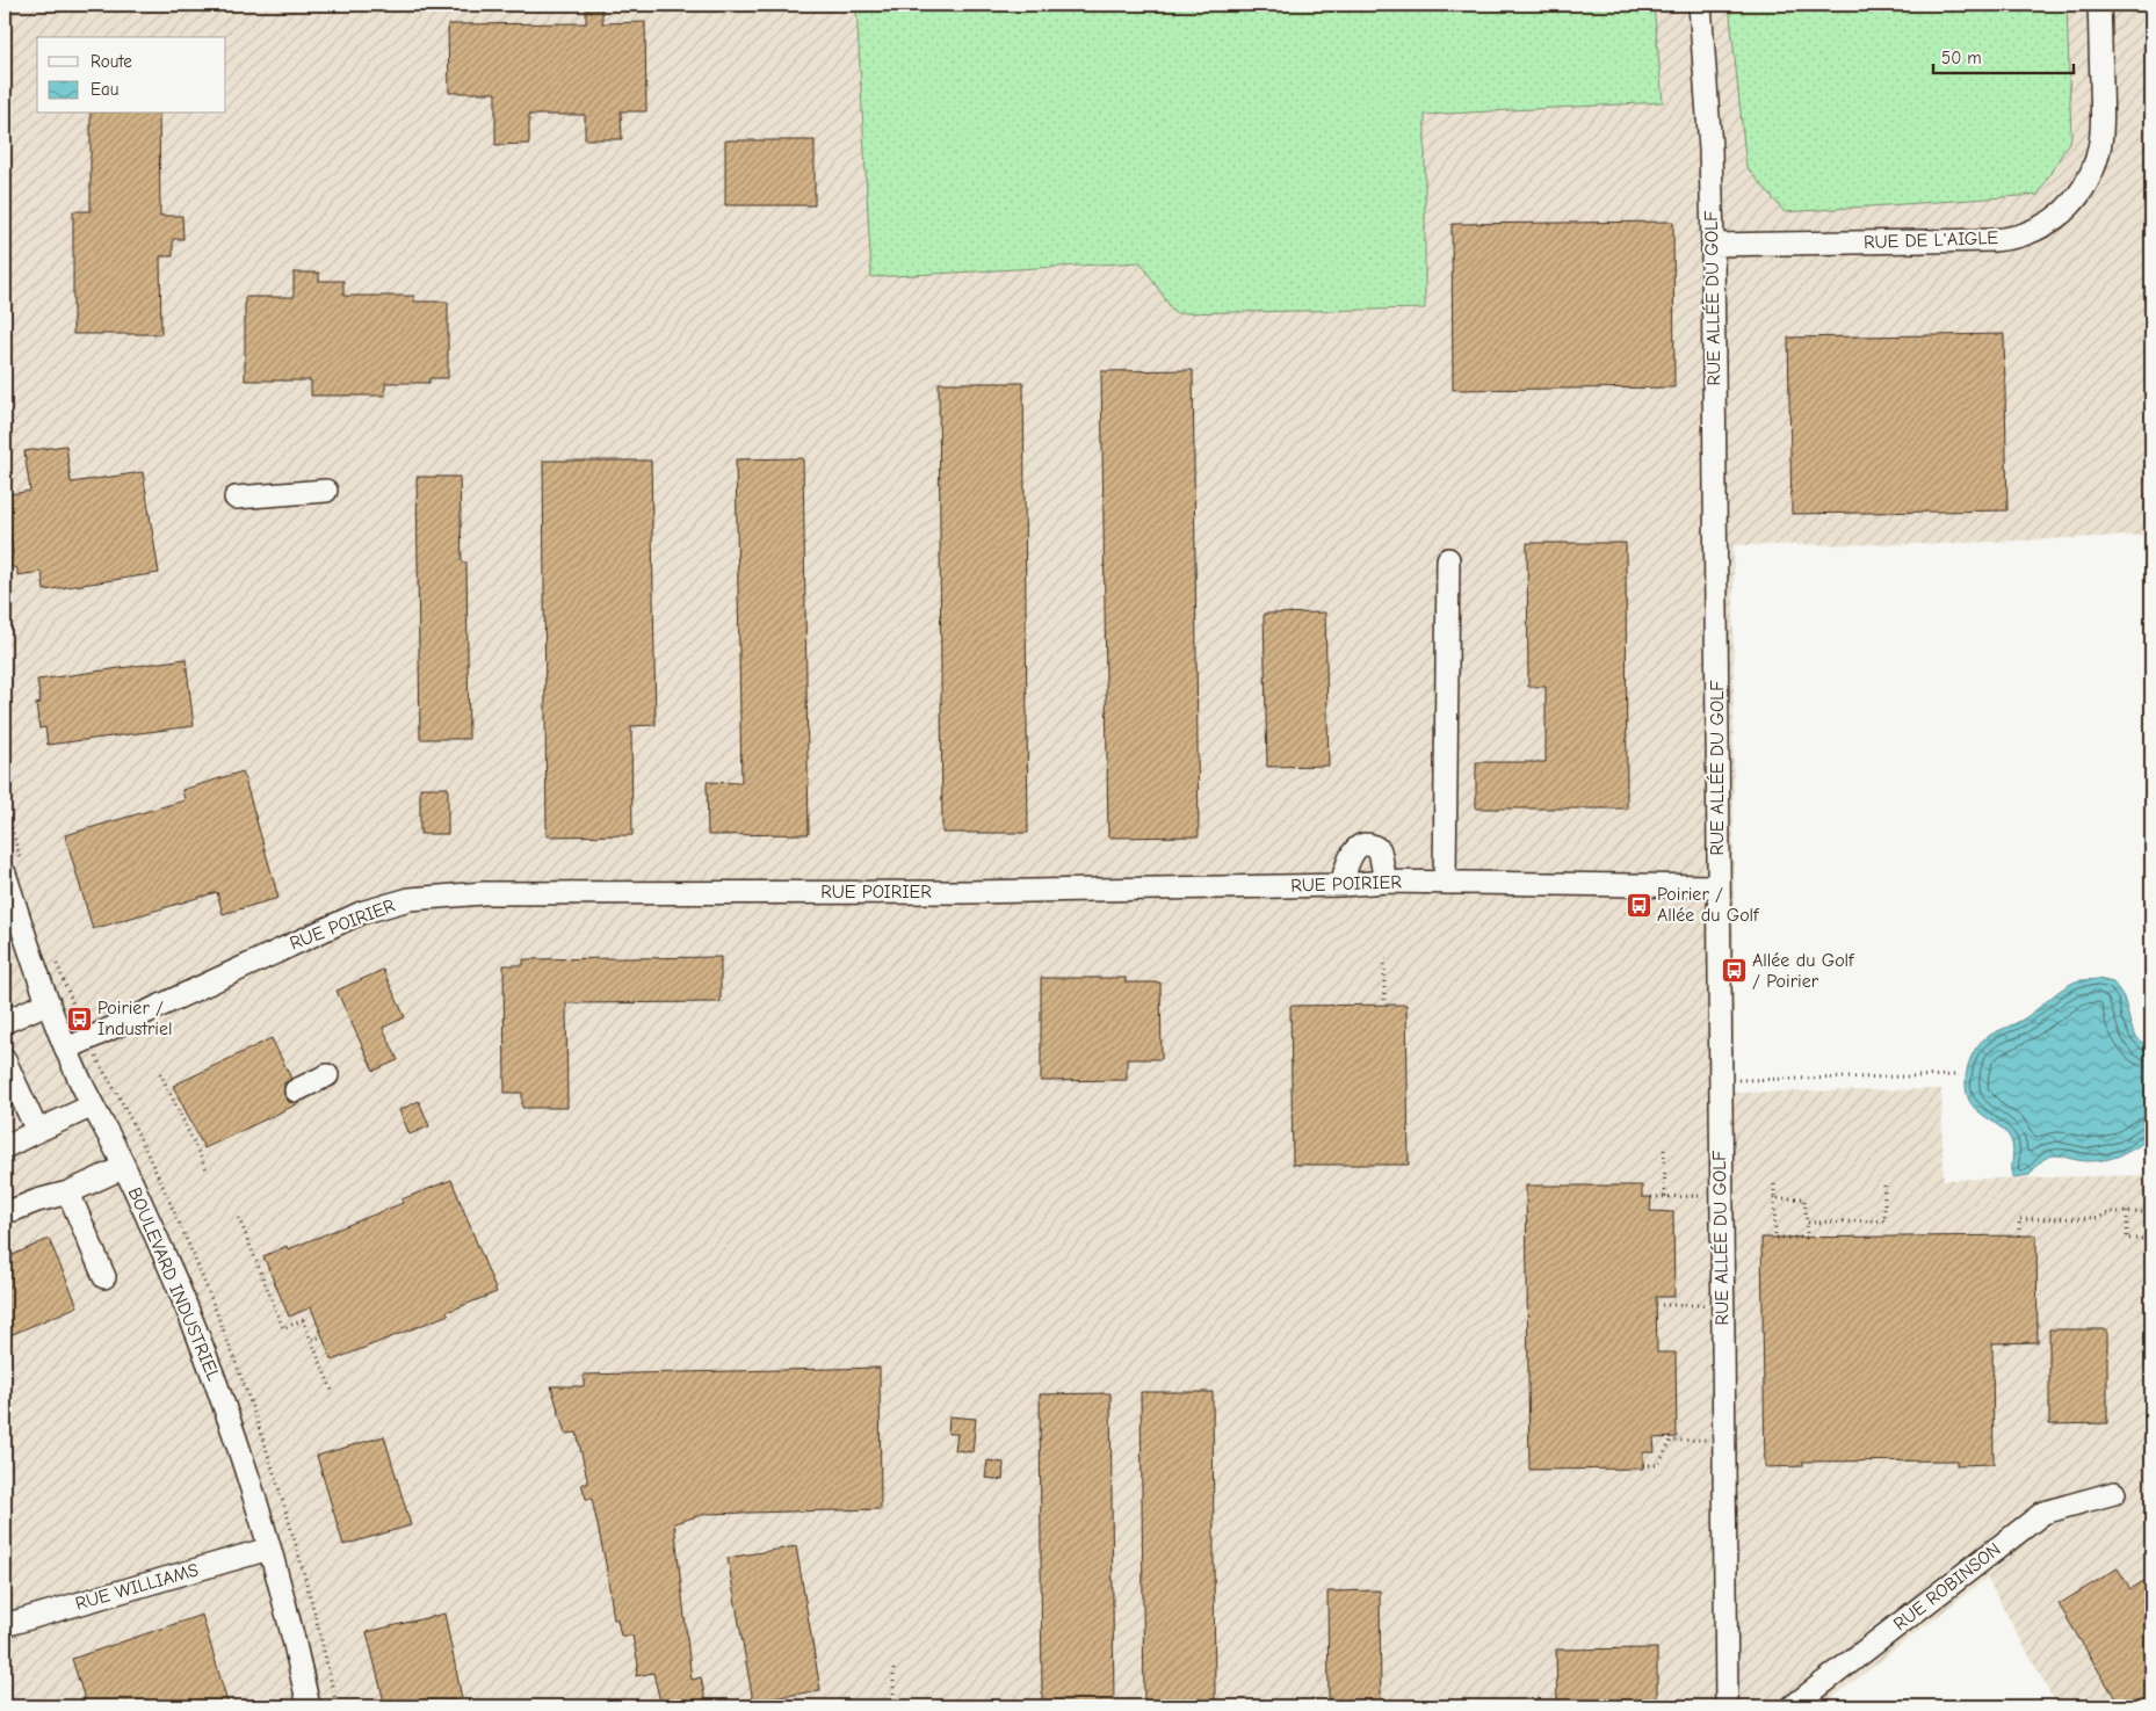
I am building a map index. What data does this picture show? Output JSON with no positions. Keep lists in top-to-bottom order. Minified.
{"streets":{"street":["RUE DE L'AIGLE","RUE ALLÉE DU GOLF","RUE POIRIER","BOULEVARD INDUSTRIEL","RUE WILLIAMS","RUE ROBINSON"]},"crossings":[["RUE DE L'AIGLE","RUE ALLÉE DU GOLF"],["RUE ALLÉE DU GOLF","RUE POIRIER"],["RUE POIRIER","BOULEVARD INDUSTRIEL"],["BOULEVARD INDUSTRIEL","RUE WILLIAMS"]],"places":{"bus stop":["Poirier / Allée du Golf","Allée du Golf / Poirier","Poirier / Industriel"]},"legend":["Route","Eau"],"scale_bar":"50 m"}
